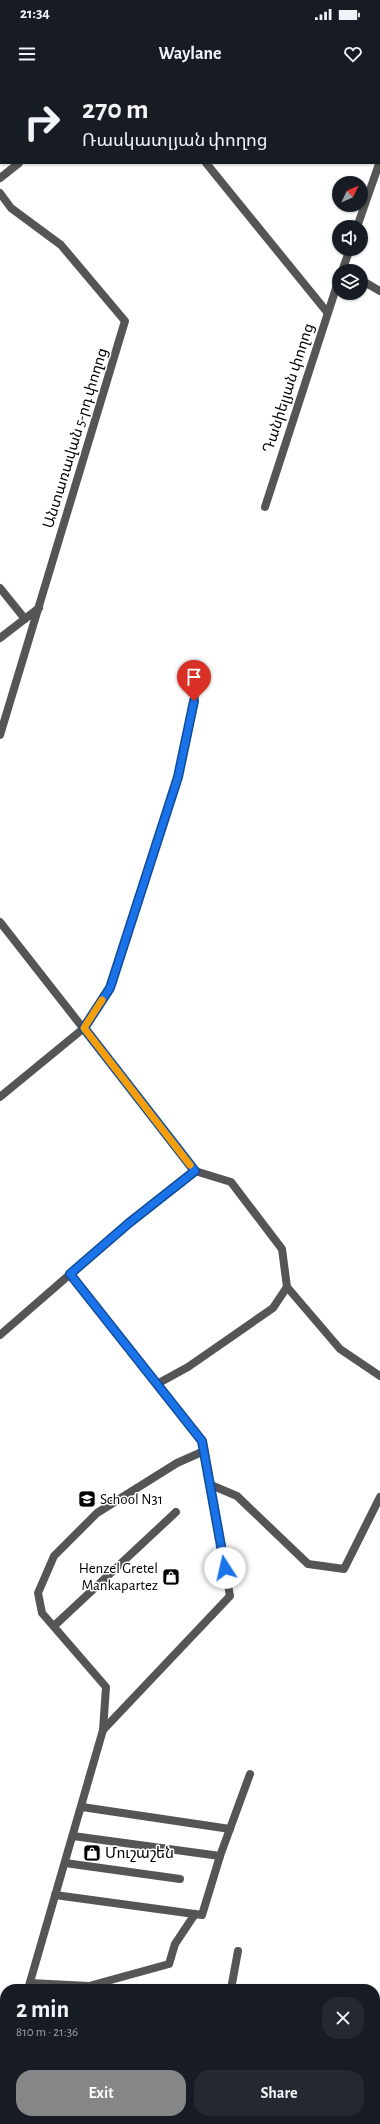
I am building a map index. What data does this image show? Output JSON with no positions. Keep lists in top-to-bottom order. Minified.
{"streets":{"street":["Դանիելյան փողոց","Անտառավան 5-րդ փողոց"]},"places":{"school or university":["School N31"],"shop":["Henzel Gretel Mankapartez","Մուշաշեն"]},"north":"top right","page":{"status":"21:34","header":"Waylane","turn":["270 m","Ռասկատլյան փողոց"],"heading":["2 min","810 m · 21:36"],"buttons":["Exit","Share"]}}
